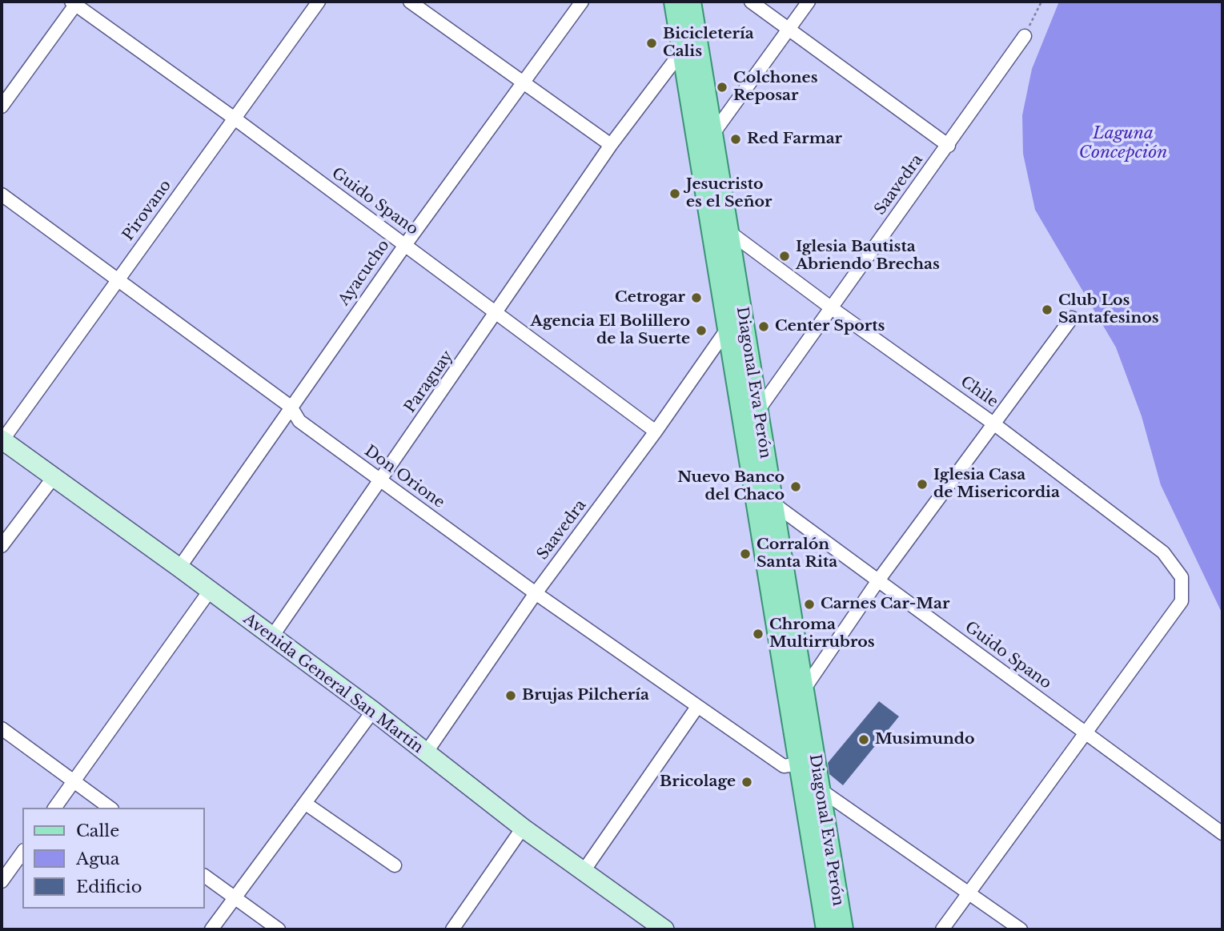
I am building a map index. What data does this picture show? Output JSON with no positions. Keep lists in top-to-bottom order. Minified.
{"streets":{"main road":["Diagonal Eva Perón"],"street":["Saavedra","Guido Spano","Pirovano","Ayacucho","Paraguay","Chile","Don Orione","Avenida General San Martín"]},"crossings":[["Saavedra","Guido Spano"],["Saavedra","Diagonal Eva Perón"],["Saavedra","Chile"],["Saavedra","Don Orione"],["Saavedra","Avenida General San Martín"],["Guido Spano","Pirovano"],["Guido Spano","Ayacucho"],["Guido Spano","Paraguay"],["Guido Spano","Diagonal Eva Perón"],["Guido Spano","Chile"],["Pirovano","Don Orione"],["Pirovano","Avenida General San Martín"],["Ayacucho","Don Orione"],["Ayacucho","Avenida General San Martín"],["Paraguay","Diagonal Eva Perón"],["Paraguay","Don Orione"],["Paraguay","Avenida General San Martín"],["Diagonal Eva Perón","Chile"],["Diagonal Eva Perón","Don Orione"]],"water":["Laguna Concepción"],"places":["Bicicletería Calis","Colchones Reposar","Red Farmar","Jesucristo es el Señor","Iglesia Bautista Abriendo Brechas","Cetrogar","Club Los Santafesinos","Center Sports","Agencia El Bolillero de la Suerte","Iglesia Casa de Misericordia","Nuevo Banco del Chaco","Corralón Santa Rita","Carnes Car-Mar","Chroma Multirrubros","Brujas Pilchería","Musimundo","Bricolage"],"legend":["Calle","Agua","Edificio"]}
